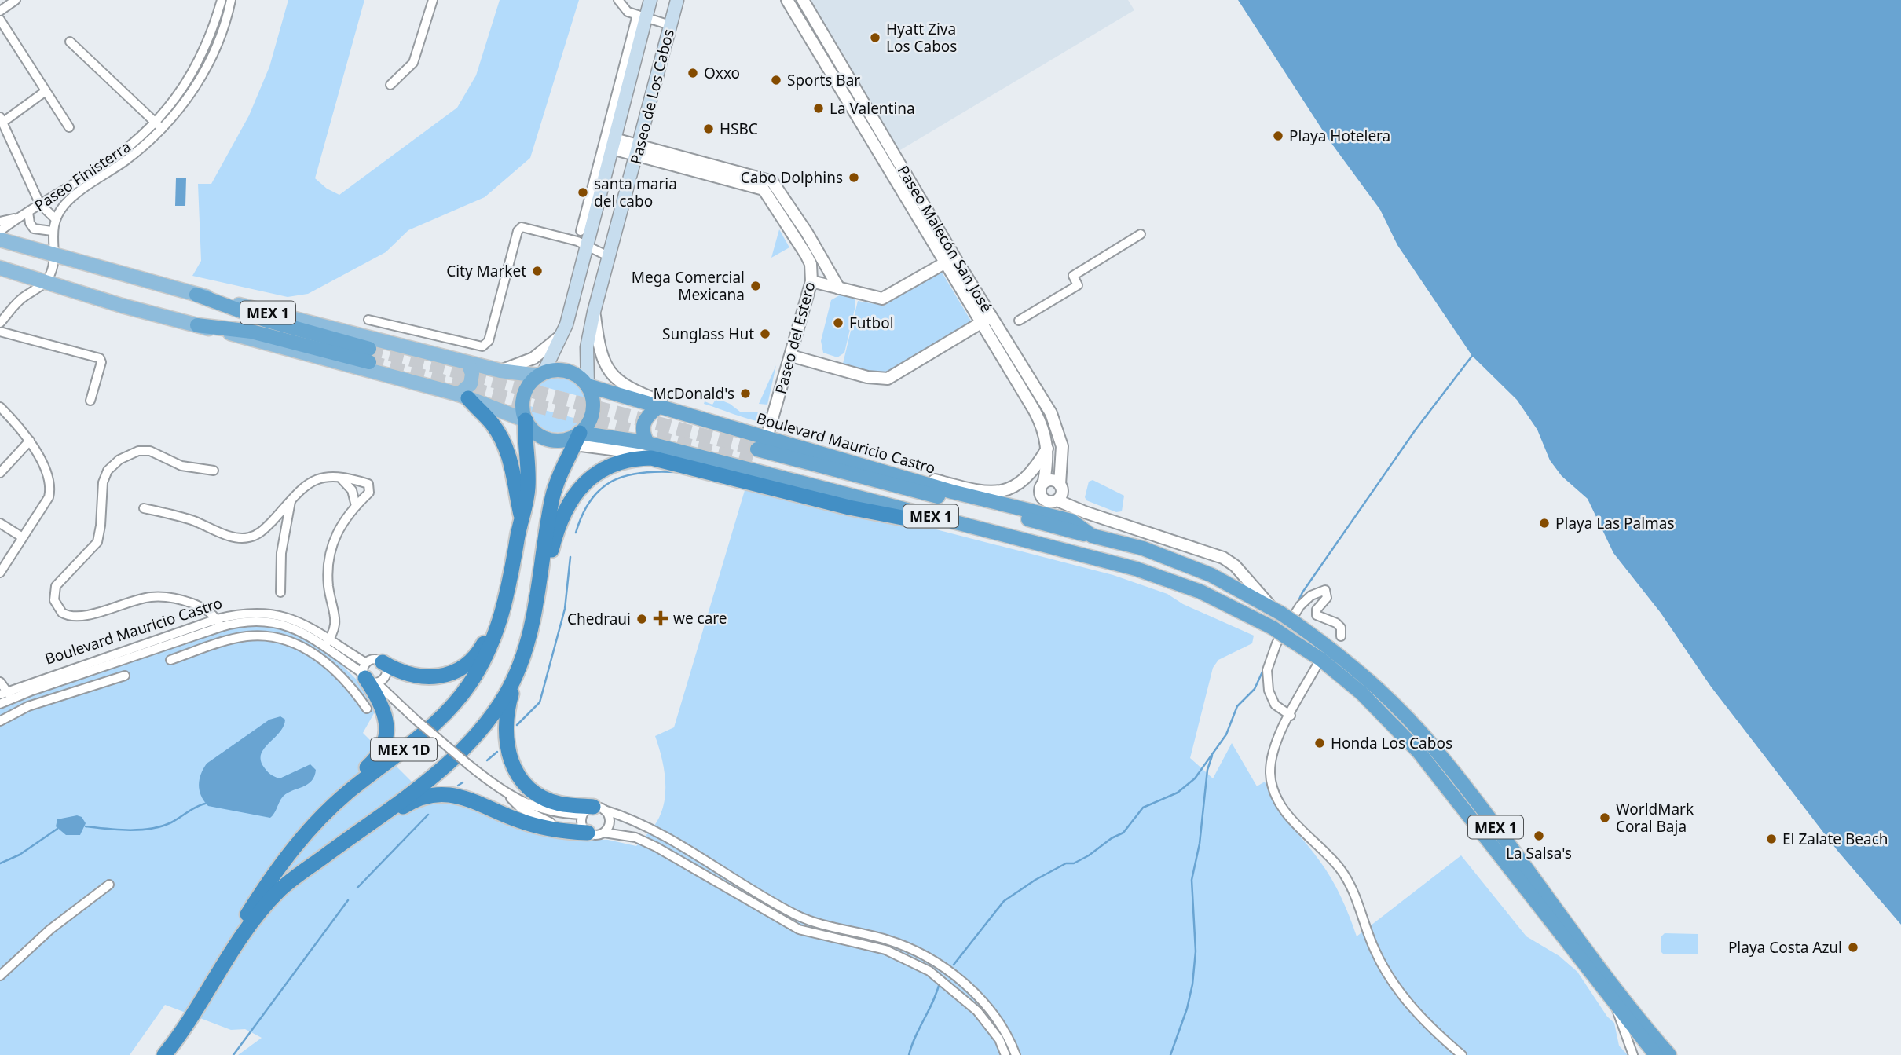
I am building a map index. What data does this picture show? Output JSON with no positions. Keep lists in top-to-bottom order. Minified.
{"streets":{"highway":["MEX 1","Boulevard Mauricio Castro","MEX 1D"],"main road":["Paseo de Los Cabos"],"street":["Paseo Finisterra","Paseo Malecón San José","Paseo del Estero"]},"crossings":[["Paseo de Los Cabos","MEX 1"],["Paseo de Los Cabos","Paseo del Estero"],["Paseo de Los Cabos","Boulevard Mauricio Castro"],["Paseo de Los Cabos","MEX 1D"],["Paseo Finisterra","MEX 1"],["MEX 1","Boulevard Mauricio Castro"],["MEX 1","MEX 1D"],["Boulevard Mauricio Castro","MEX 1D"]],"places":{"other":["Hyatt Ziva Los Cabos","Oxxo","Sports Bar","La Valentina","HSBC","Playa Hotelera","Cabo Dolphins","santa maria del cabo","City Market","Mega Comercial Mexicana","Futbol","Sunglass Hut","McDonald's","Playa Las Palmas","Chedraui","Honda Los Cabos","WorldMark Coral Baja","La Salsa's","El Zalate Beach","Playa Costa Azul"],"health":["we care"]}}
